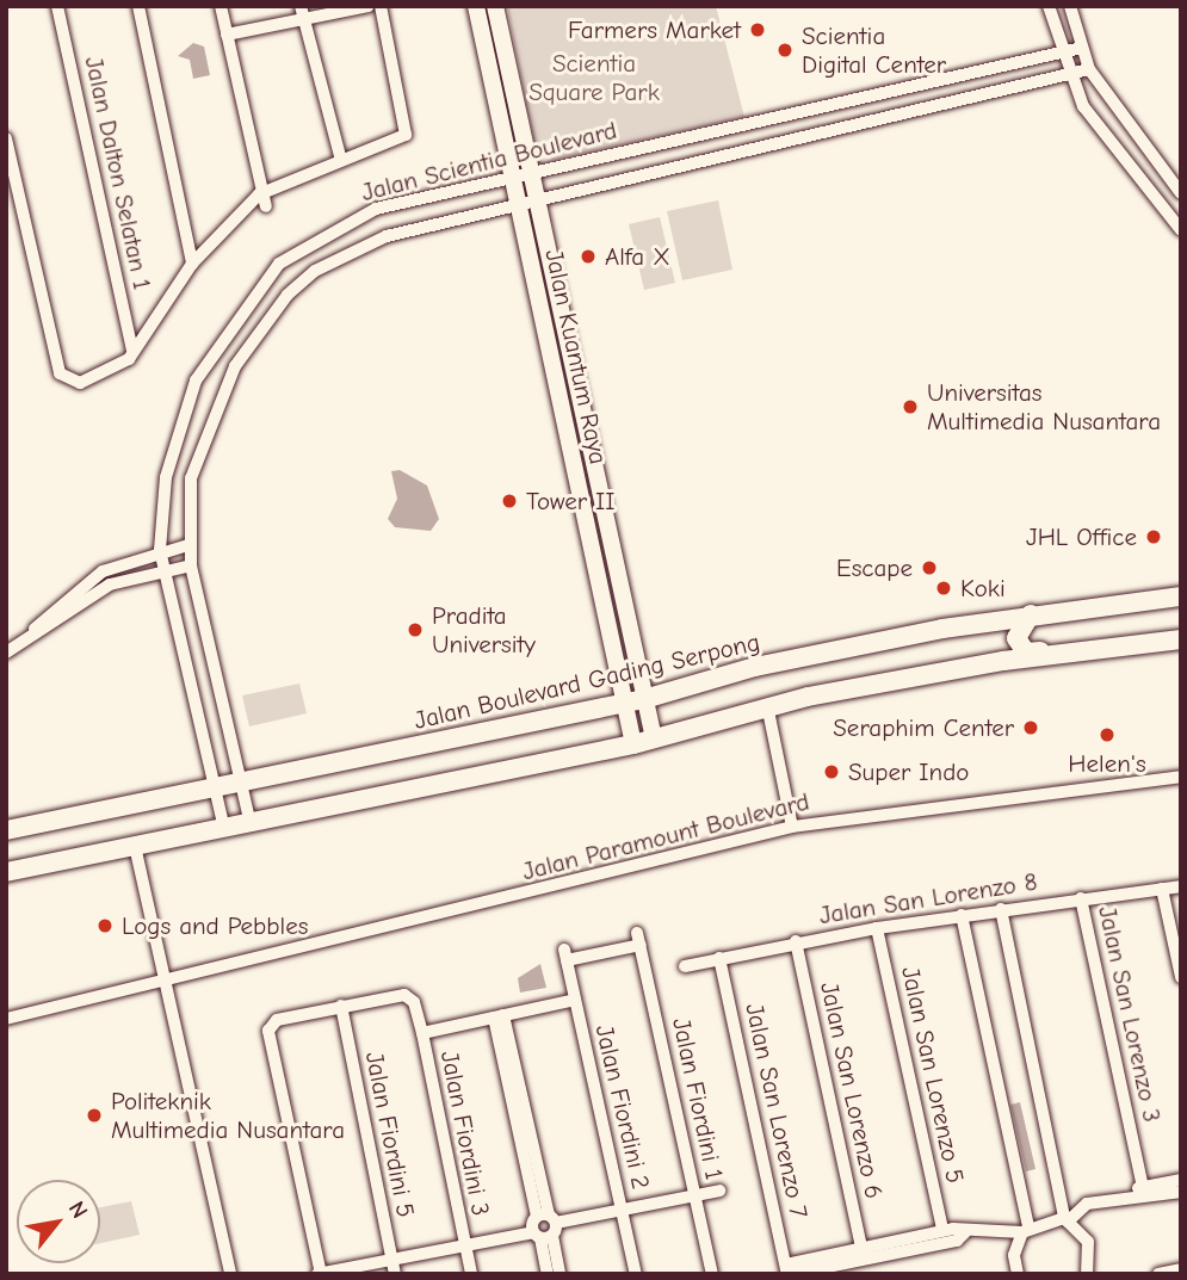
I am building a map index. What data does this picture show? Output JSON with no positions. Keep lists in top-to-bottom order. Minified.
{"streets":{"main road":["Jalan Boulevard Gading Serpong"],"street":["Jalan Scientia Boulevard","Jalan Dalton Selatan 1","Jalan Kuantum Raya","Jalan Paramount Boulevard","Jalan San Lorenzo 8","Jalan San Lorenzo 3","Jalan San Lorenzo 5","Jalan San Lorenzo 6","Jalan Fiordini 1","Jalan Fiordini 2","Jalan San Lorenzo 7","Jalan Fiordini 3","Jalan Fiordini 5"]},"crossings":[["Jalan Scientia Boulevard","Jalan Kuantum Raya"],["Jalan Scientia Boulevard","Jalan Boulevard Gading Serpong"],["Jalan Kuantum Raya","Jalan Boulevard Gading Serpong"],["Jalan San Lorenzo 8","Jalan San Lorenzo 3"],["Jalan San Lorenzo 8","Jalan San Lorenzo 5"],["Jalan San Lorenzo 8","Jalan San Lorenzo 6"],["Jalan San Lorenzo 8","Jalan San Lorenzo 7"],["Jalan Fiordini 1","Jalan Fiordini 2"],["Jalan Fiordini 3","Jalan Fiordini 5"]],"parks":["Scientia Square Park"],"places":["Farmers Market","Scientia Digital Center","Alfa X","Universitas Multimedia Nusantara","Tower II","JHL Office","Escape","Koki","Pradita University","Seraphim Center","Helen's","Super Indo","Logs and Pebbles","Politeknik Multimedia Nusantara"],"north":"top right"}
